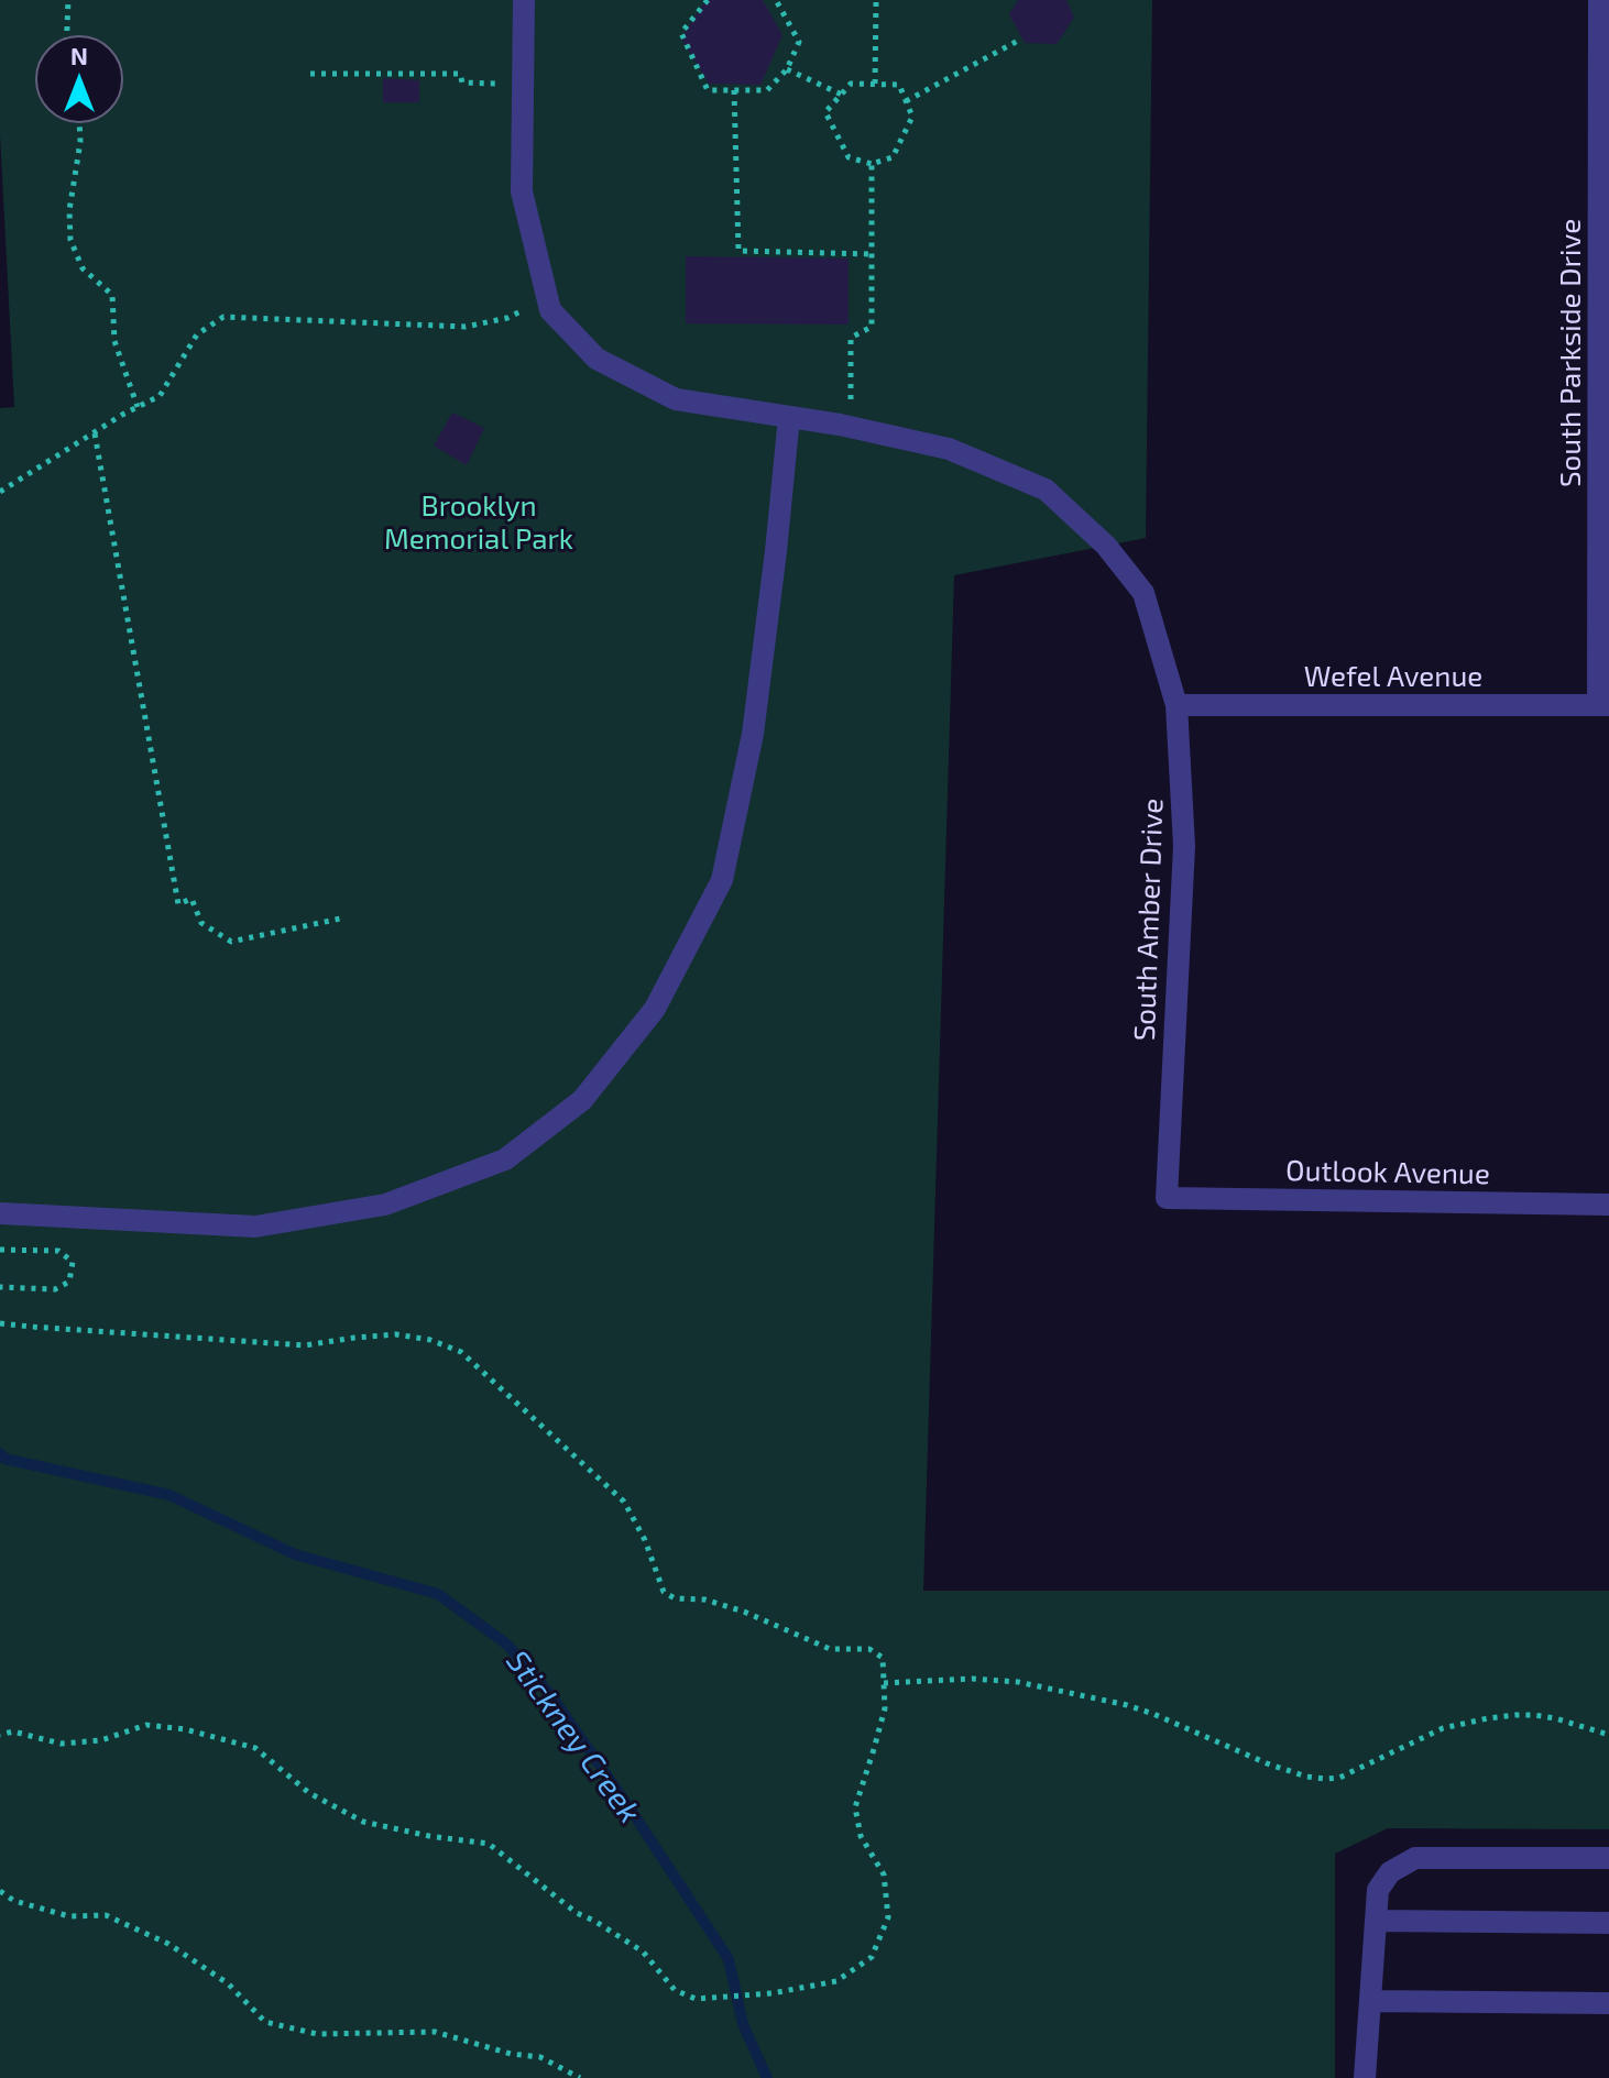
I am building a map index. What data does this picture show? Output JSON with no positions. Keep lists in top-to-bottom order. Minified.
{"streets":{"street":["South Parkside Drive","Wefel Avenue","South Amber Drive","Outlook Avenue"]},"crossings":[["South Parkside Drive","Wefel Avenue"],["Wefel Avenue","South Amber Drive"],["South Amber Drive","Outlook Avenue"]],"water":["Stickney Creek"],"parks":["Brooklyn Memorial Park"],"north":"top"}
